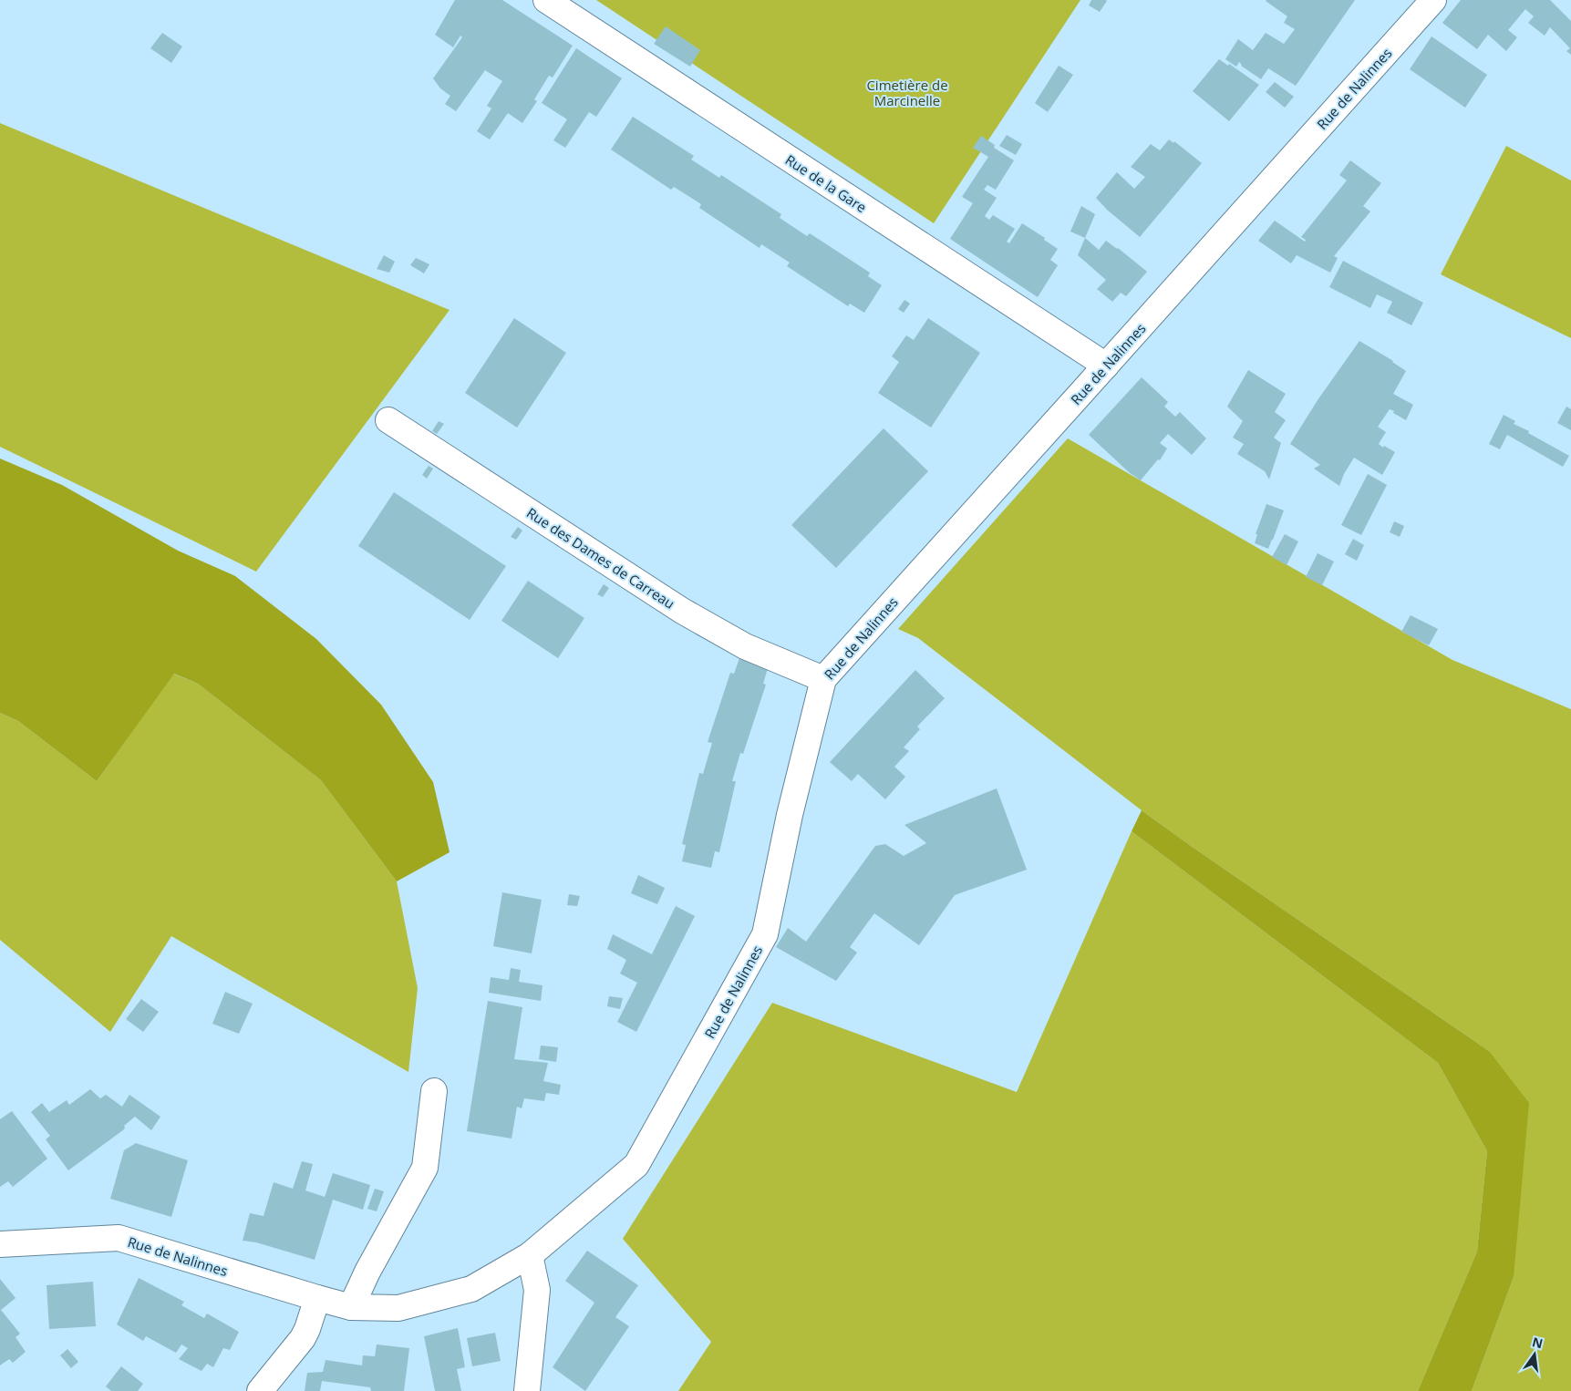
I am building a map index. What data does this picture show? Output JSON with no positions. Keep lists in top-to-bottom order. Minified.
{"streets":{"street":["Rue de Nalinnes","Rue de la Gare","Rue des Dames de Carreau"]},"crossings":[["Rue de Nalinnes","Rue de la Gare"],["Rue de Nalinnes","Rue des Dames de Carreau"]],"parks":["Cimetière de Marcinelle"],"north":"top"}
